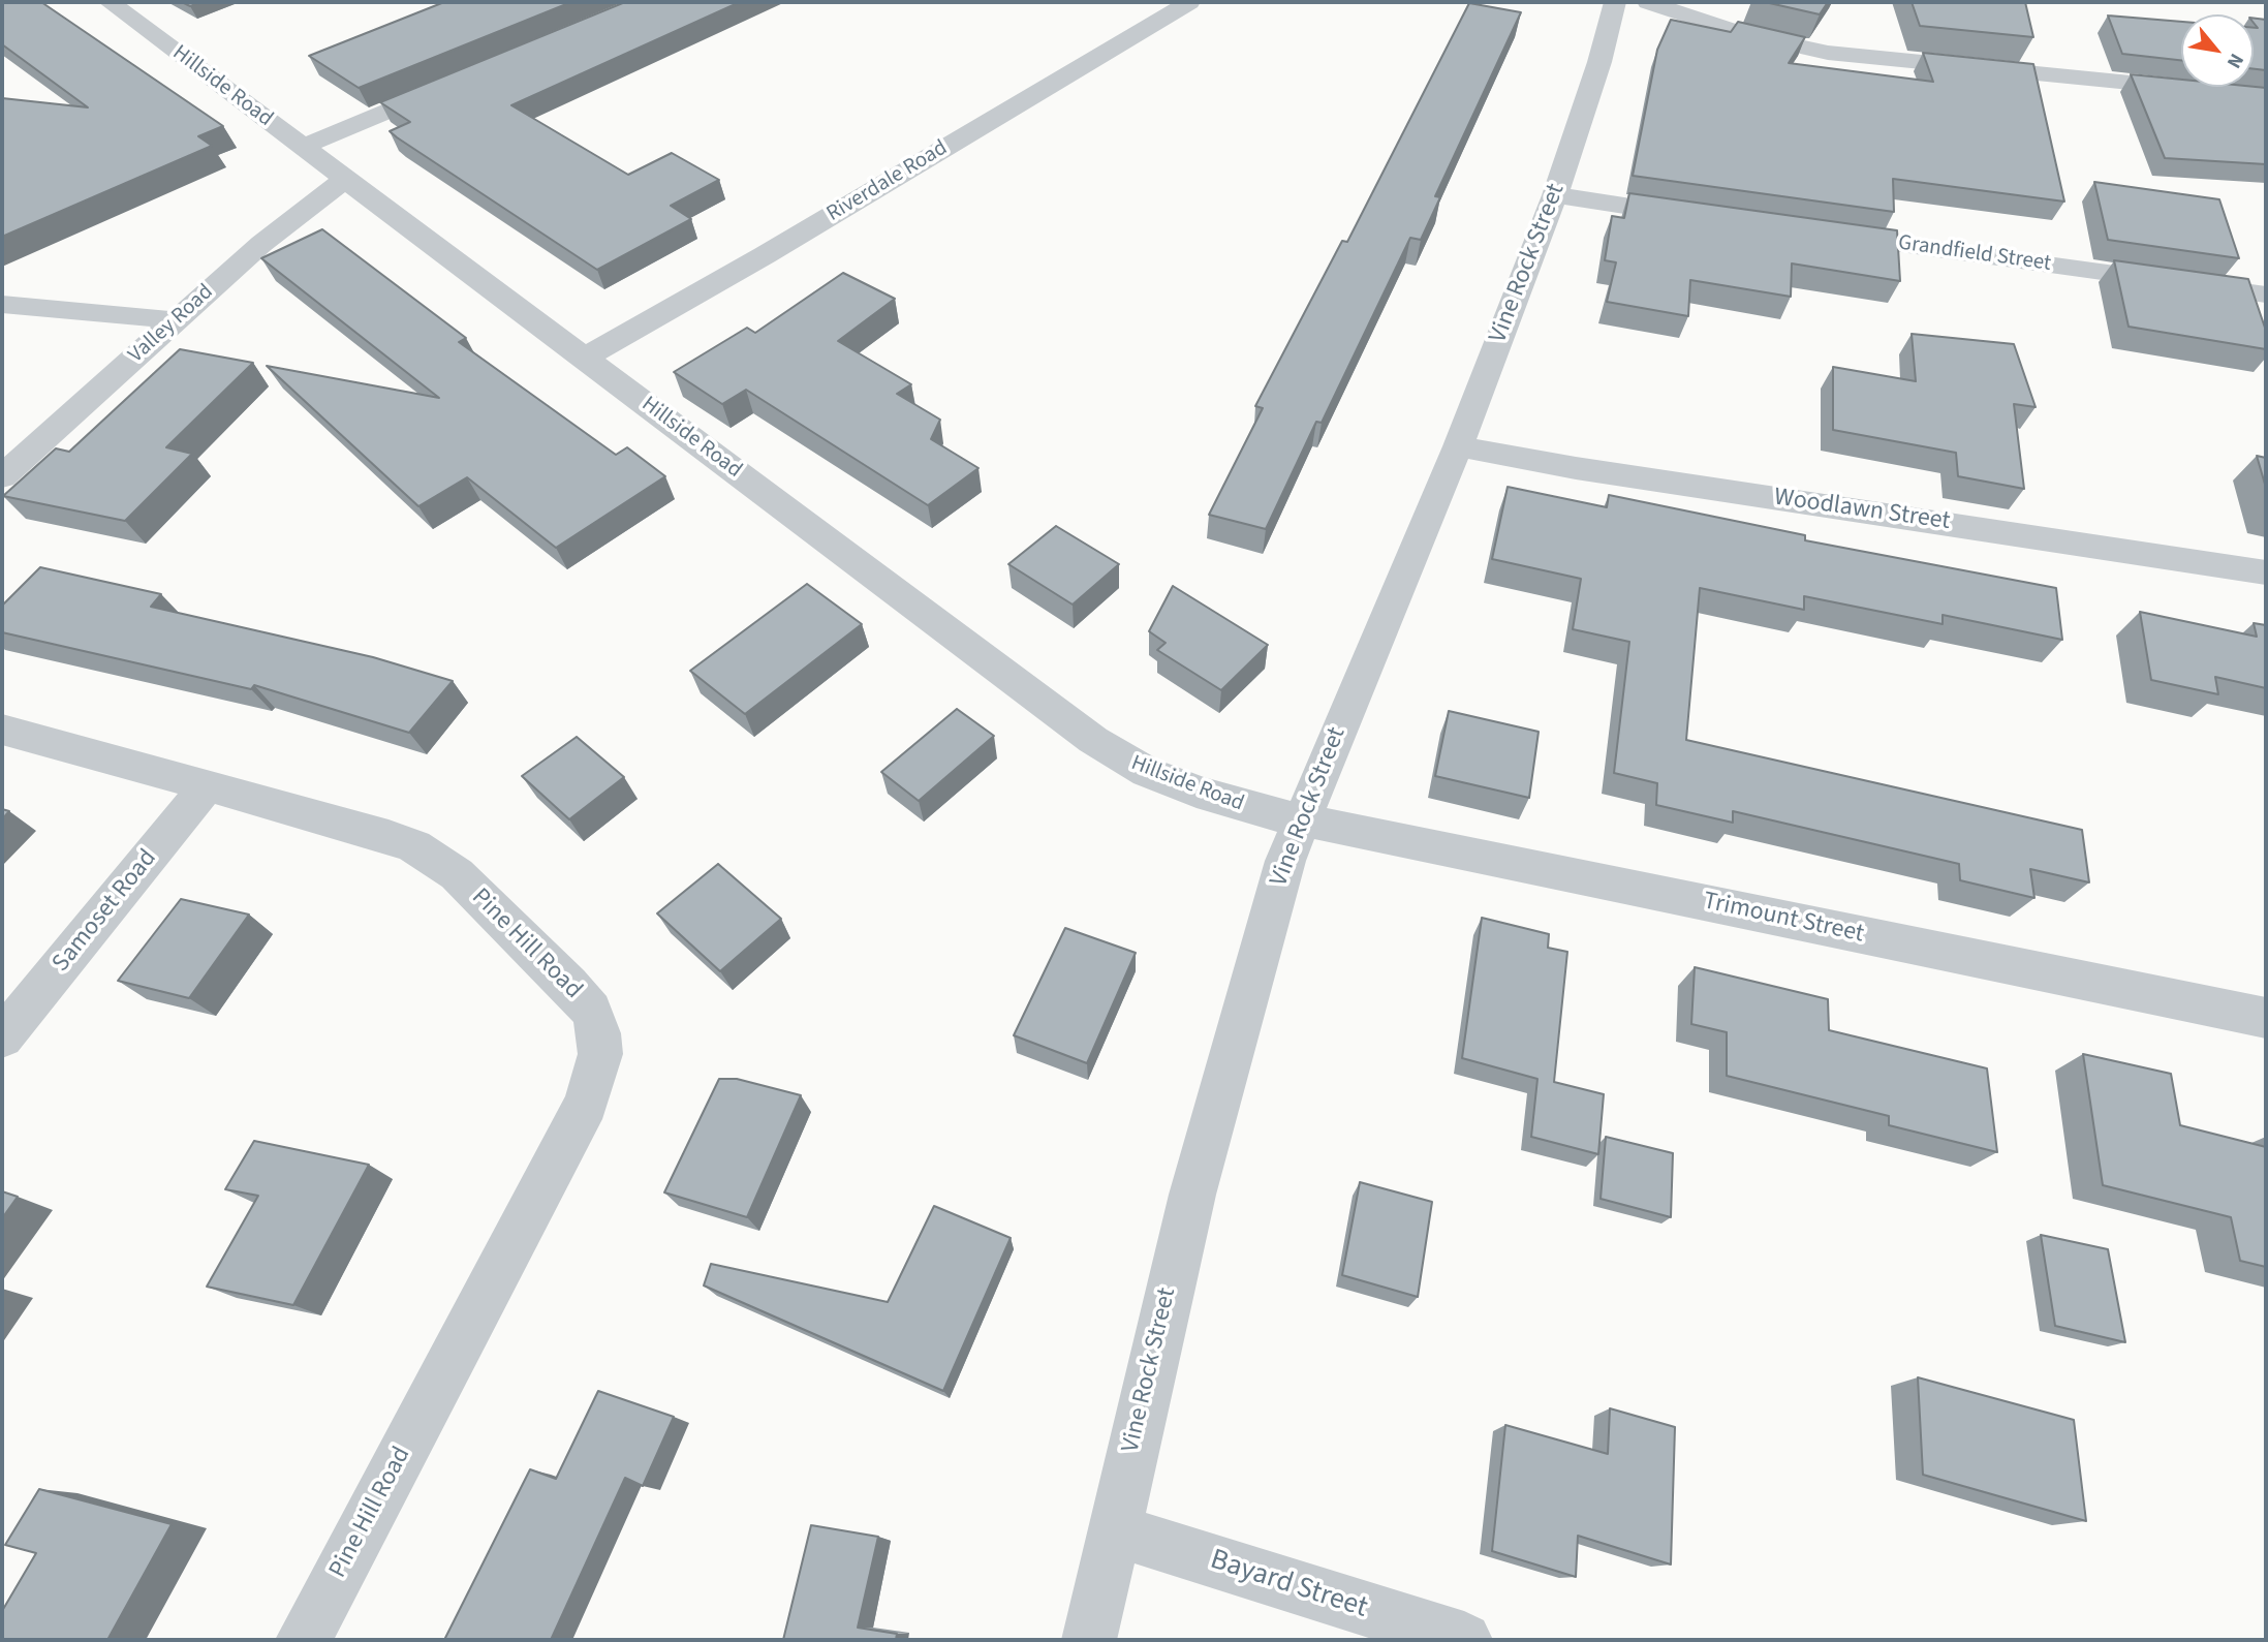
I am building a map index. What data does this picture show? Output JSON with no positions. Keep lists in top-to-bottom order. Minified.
{"streets":{"street":["Hillside Road","Riverdale Road","Grandfield Street","Vine Rock Street","Valley Road","Woodlawn Street","Samoset Road","Trimount Street","Pine Hill Road","Bayard Street"]},"crossings":[["Hillside Road","Riverdale Road"],["Hillside Road","Vine Rock Street"],["Hillside Road","Valley Road"],["Hillside Road","Trimount Street"],["Vine Rock Street","Woodlawn Street"],["Vine Rock Street","Trimount Street"],["Vine Rock Street","Bayard Street"],["Samoset Road","Pine Hill Road"]],"north":"bottom right"}
